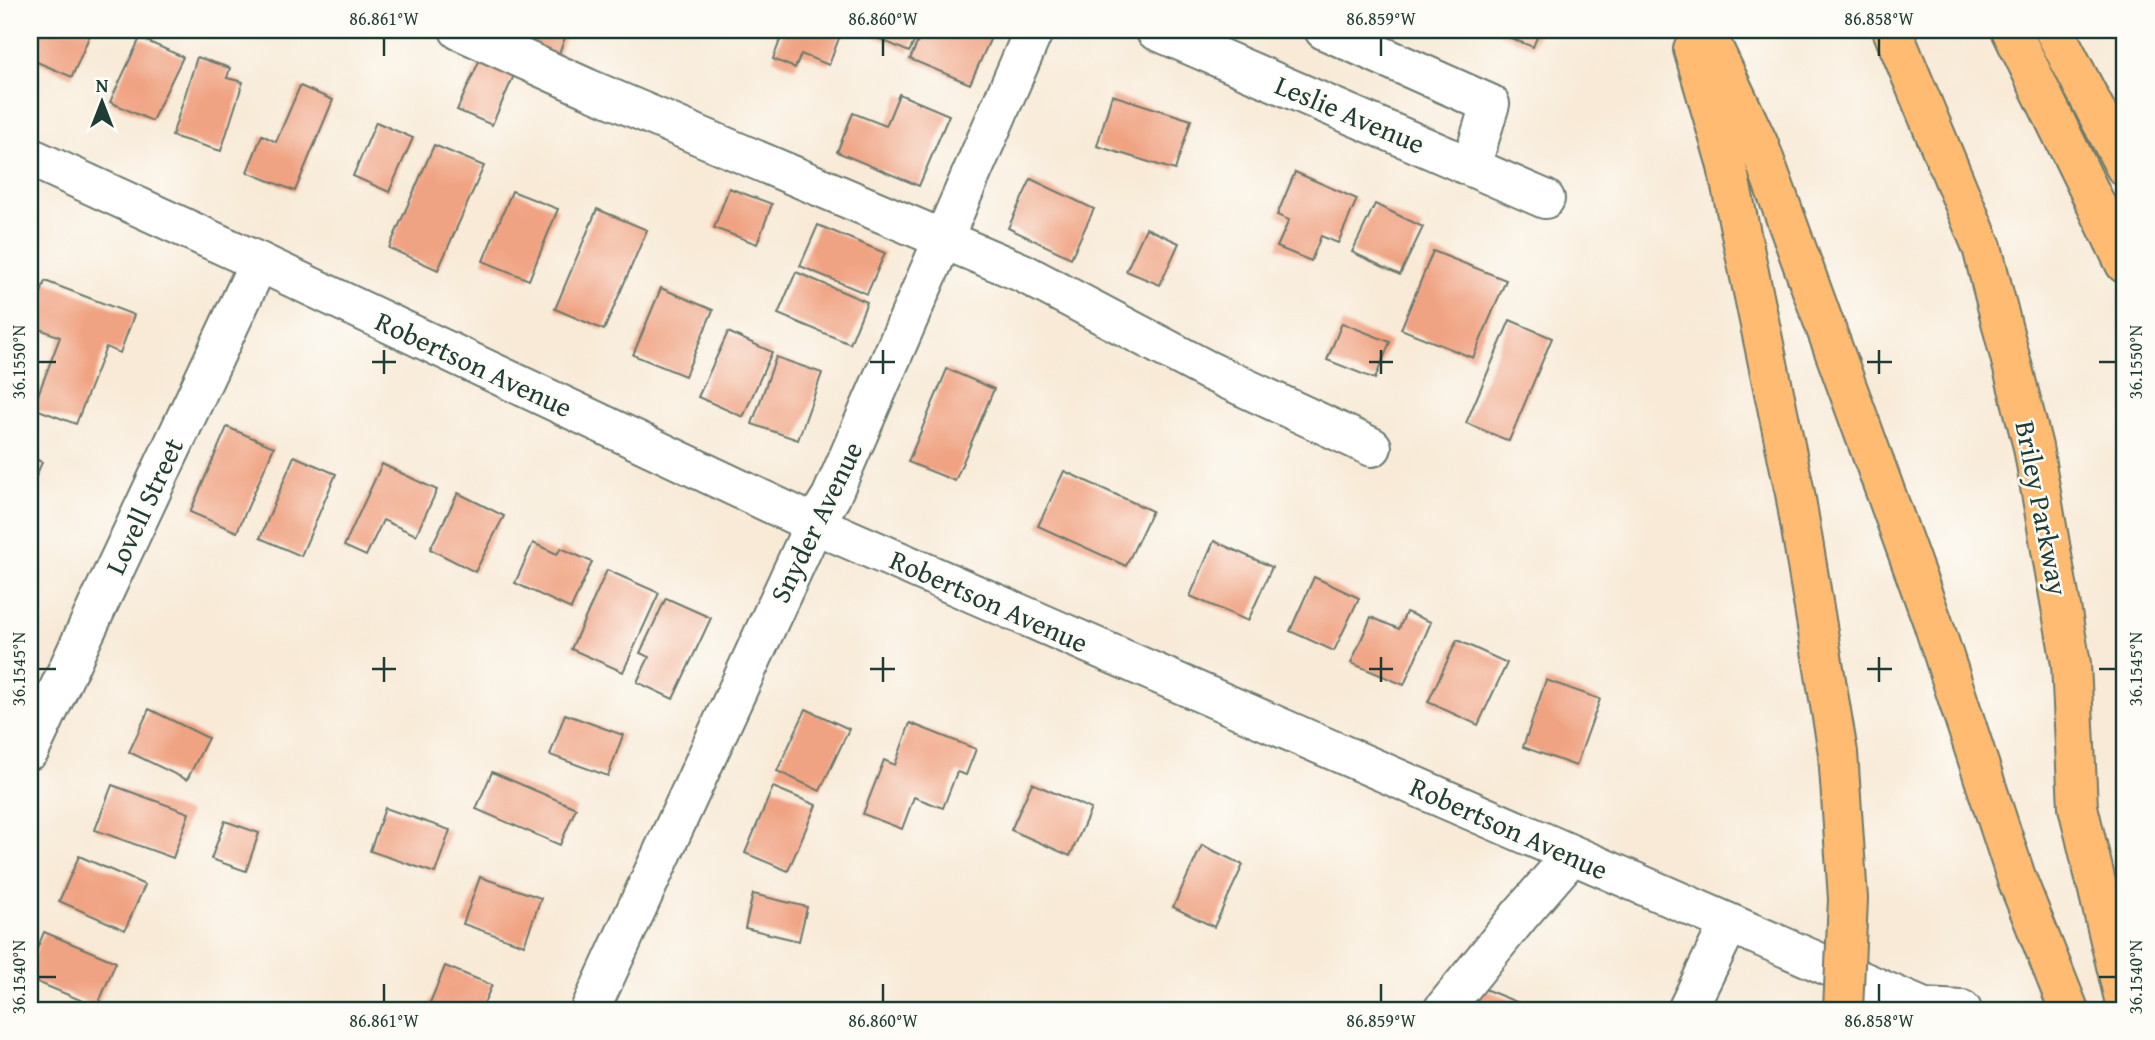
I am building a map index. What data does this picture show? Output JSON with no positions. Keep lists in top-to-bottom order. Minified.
{"streets":{"highway":["Briley Parkway"],"street":["Leslie Avenue","Robertson Avenue","Lovell Street","Snyder Avenue"]},"crossings":[["Robertson Avenue","Lovell Street"],["Robertson Avenue","Snyder Avenue"]],"north":"top","coordinates":["86.861°W","86.860°W","86.859°W","86.858°W","36.1550°N","36.1545°N","36.1540°N"]}
